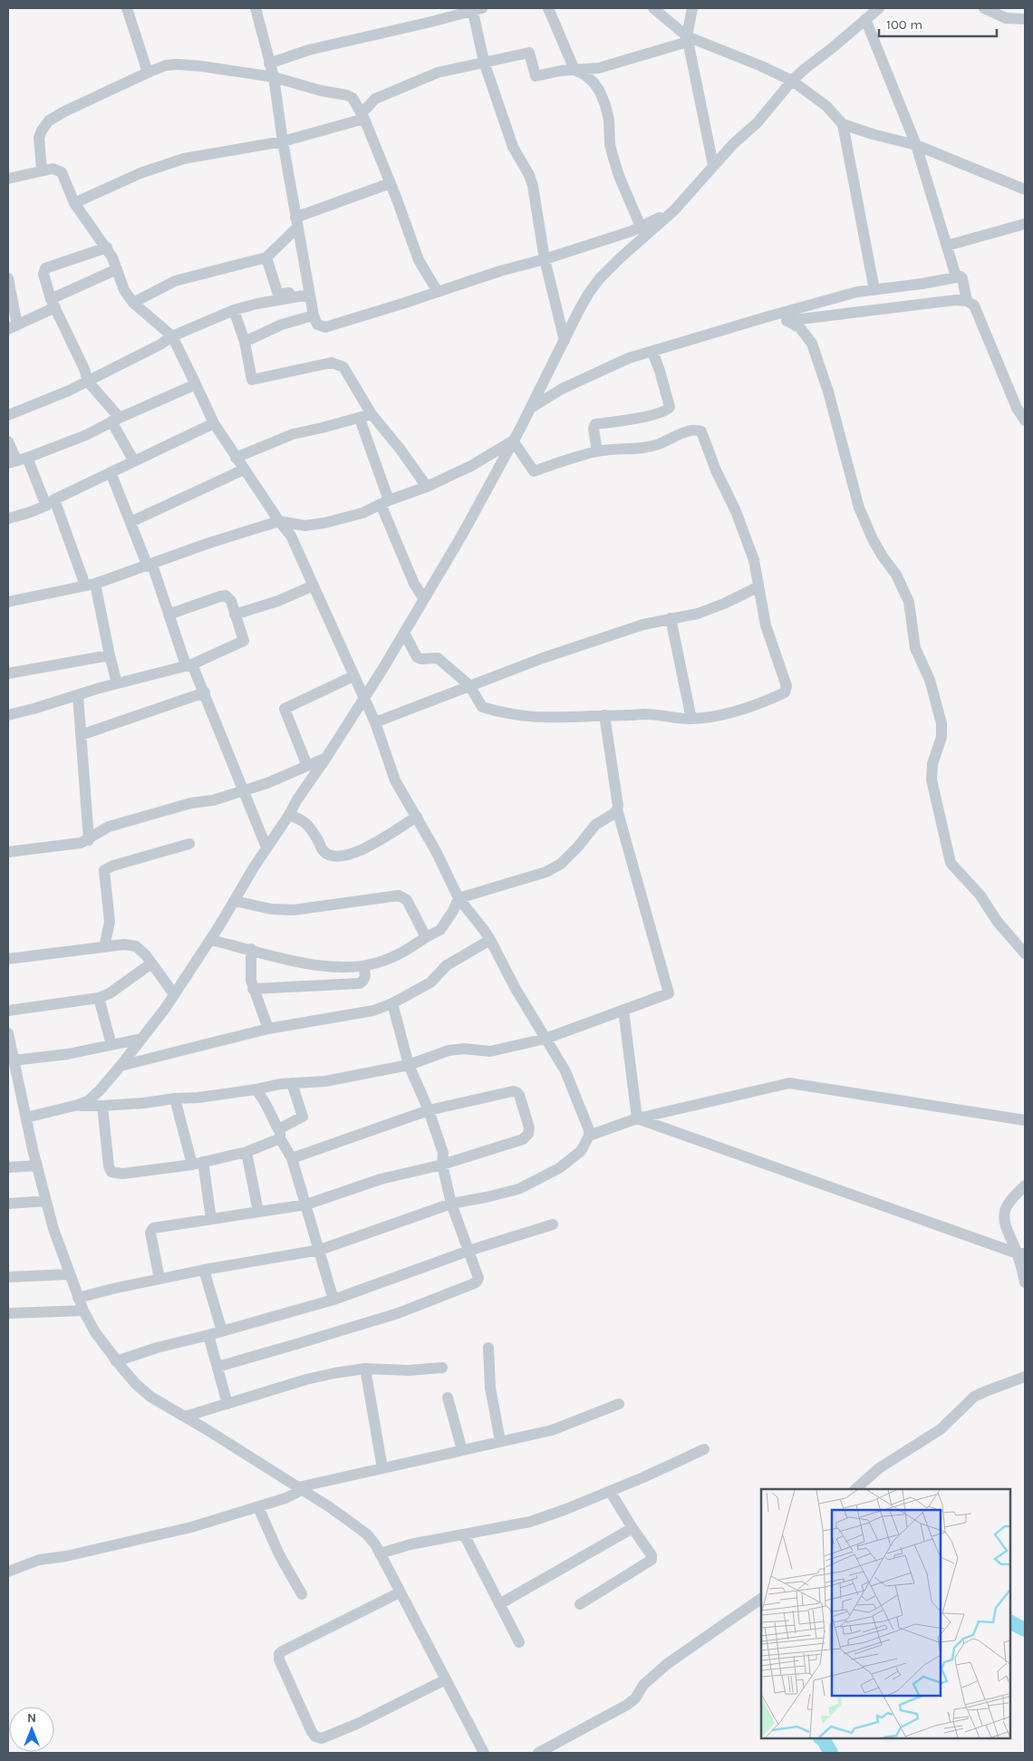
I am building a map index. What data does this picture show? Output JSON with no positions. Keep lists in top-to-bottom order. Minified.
{"scale_bar":"100 m","north":"top"}
